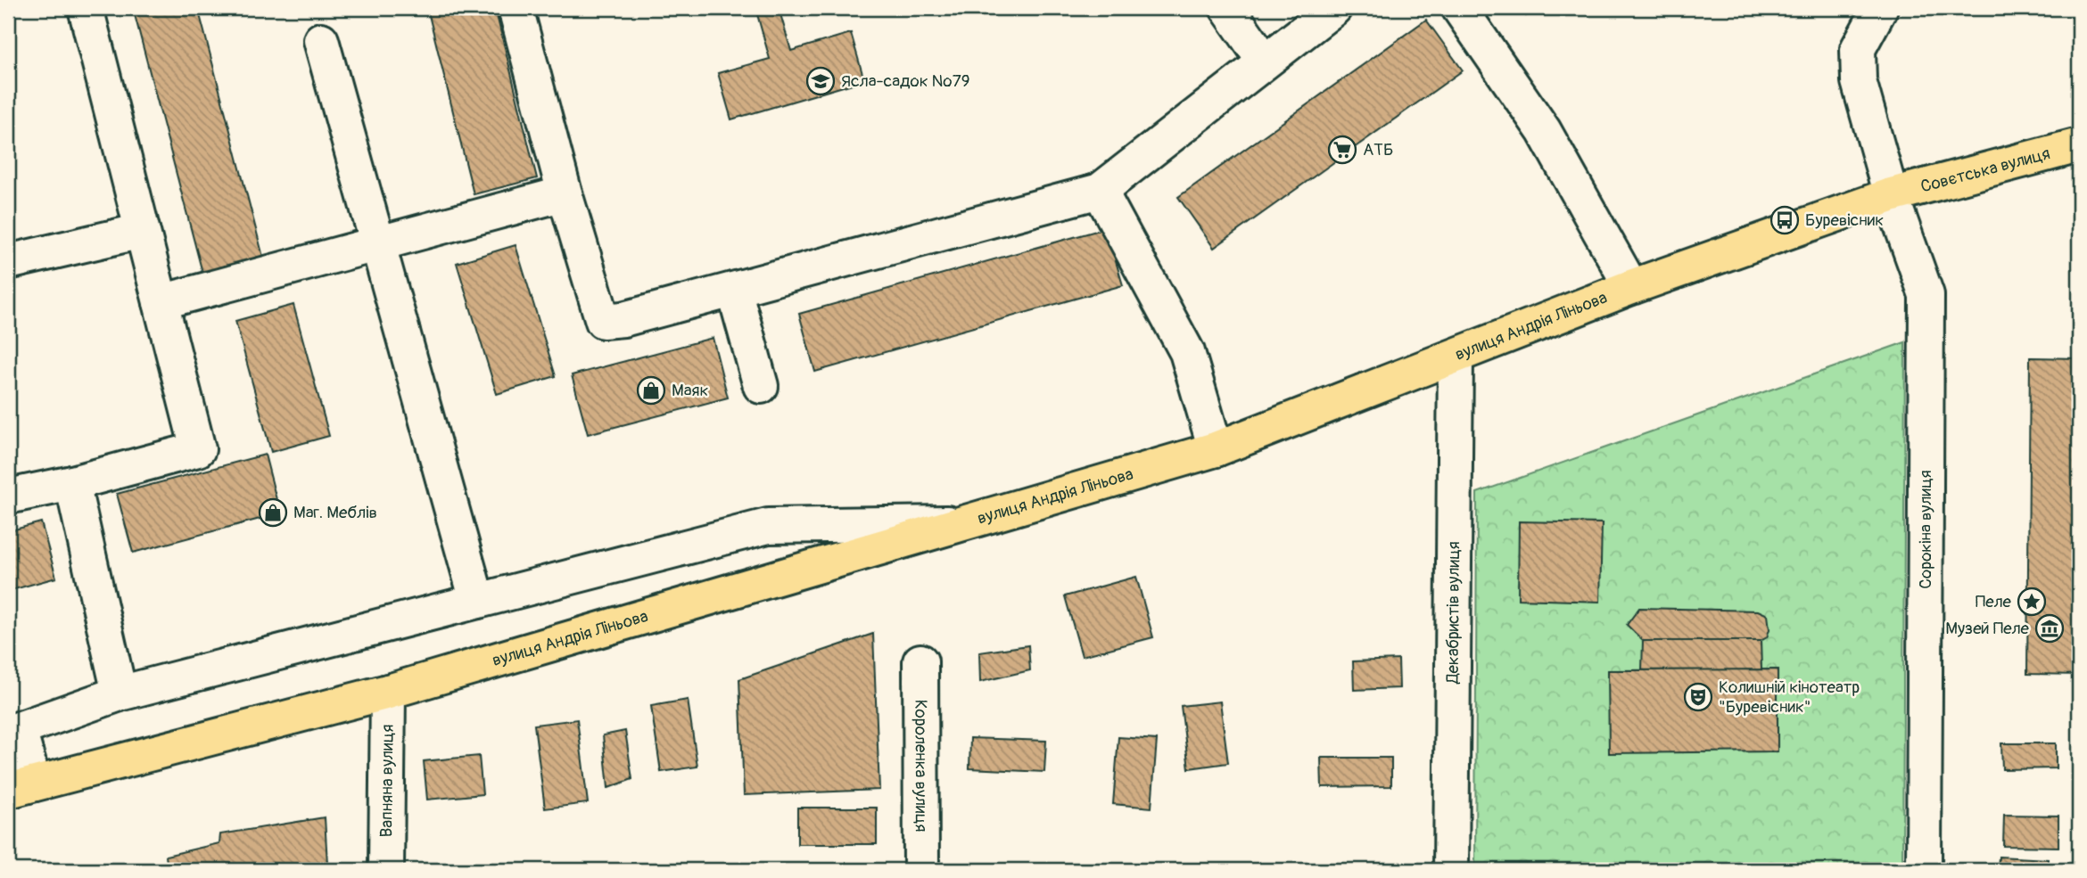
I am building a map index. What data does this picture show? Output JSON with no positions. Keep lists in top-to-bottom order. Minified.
{"streets":{"main road":["Совєтська вулиця","вулиця Андрія Ліньова"],"street":["Сорокіна вулиця","Декабристів вулиця","Короленка вулиця","Вапняна вулиця"]},"crossings":[["Совєтська вулиця","вулиця Андрія Ліньова"],["Совєтська вулиця","Сорокіна вулиця"],["вулиця Андрія Ліньова","Сорокіна вулиця"],["вулиця Андрія Ліньова","Декабристів вулиця"],["вулиця Андрія Ліньова","Вапняна вулиця"]],"places":{"school or university":["Ясла-садок №79"],"supermarket":["АТБ"],"bus stop":["Буревісник"],"shop":["Маяк","Маг. Меблів"],"place":["Пеле"],"museum":["Музей Пеле"],"theatre":["Колишній кінотеатр \"Буревісник\""]}}
